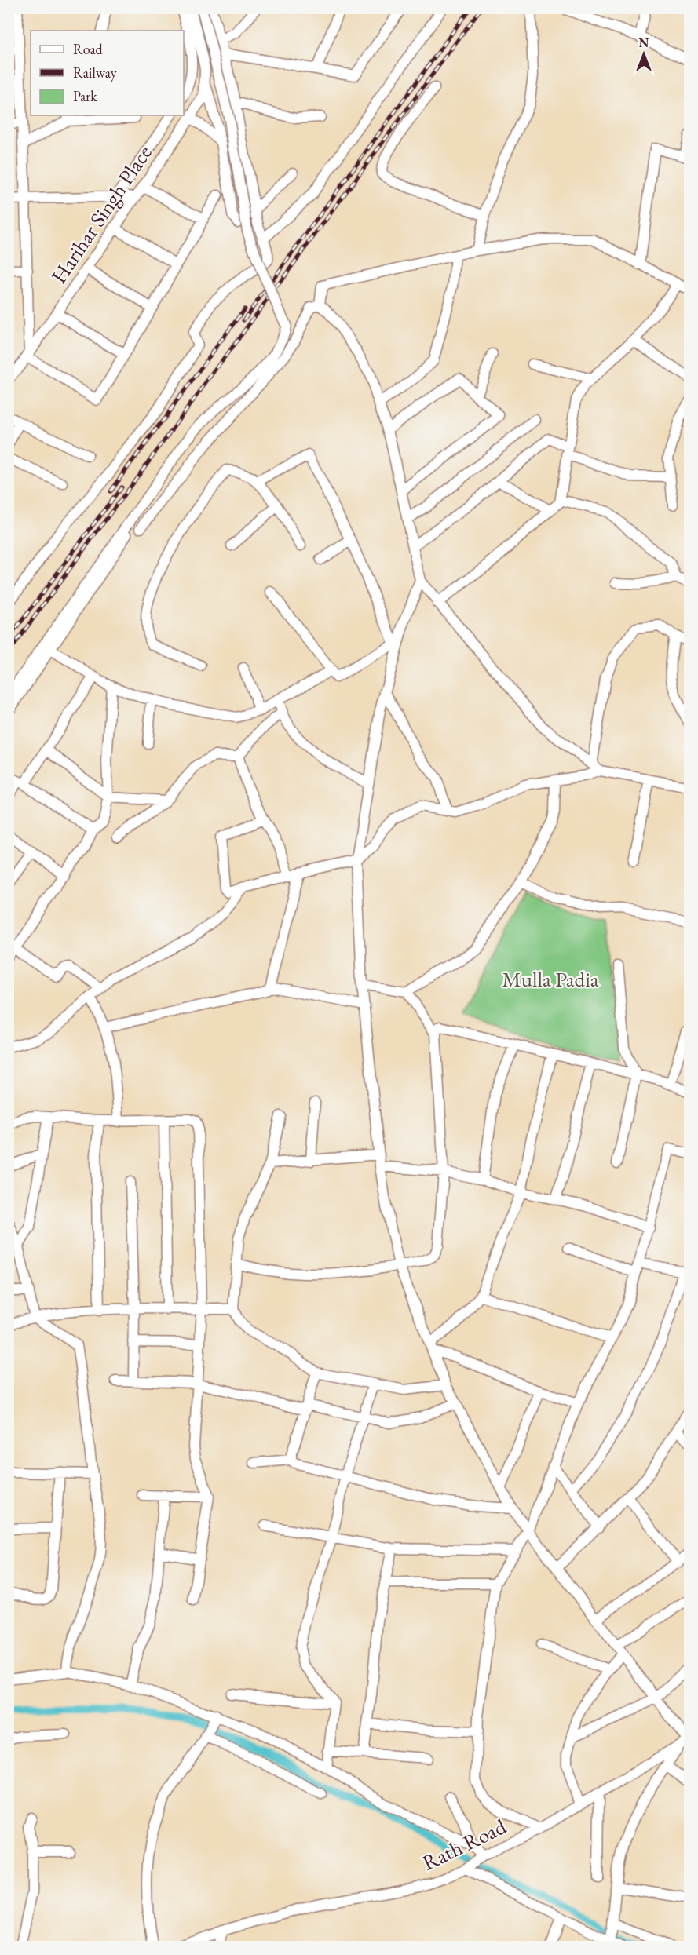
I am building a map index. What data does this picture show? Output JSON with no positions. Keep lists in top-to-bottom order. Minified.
{"streets":{"street":["Harihar Singh Place","Rath Road"]},"parks":["Mulla Padia"],"legend":["Road","Railway","Park"],"north":"top"}
